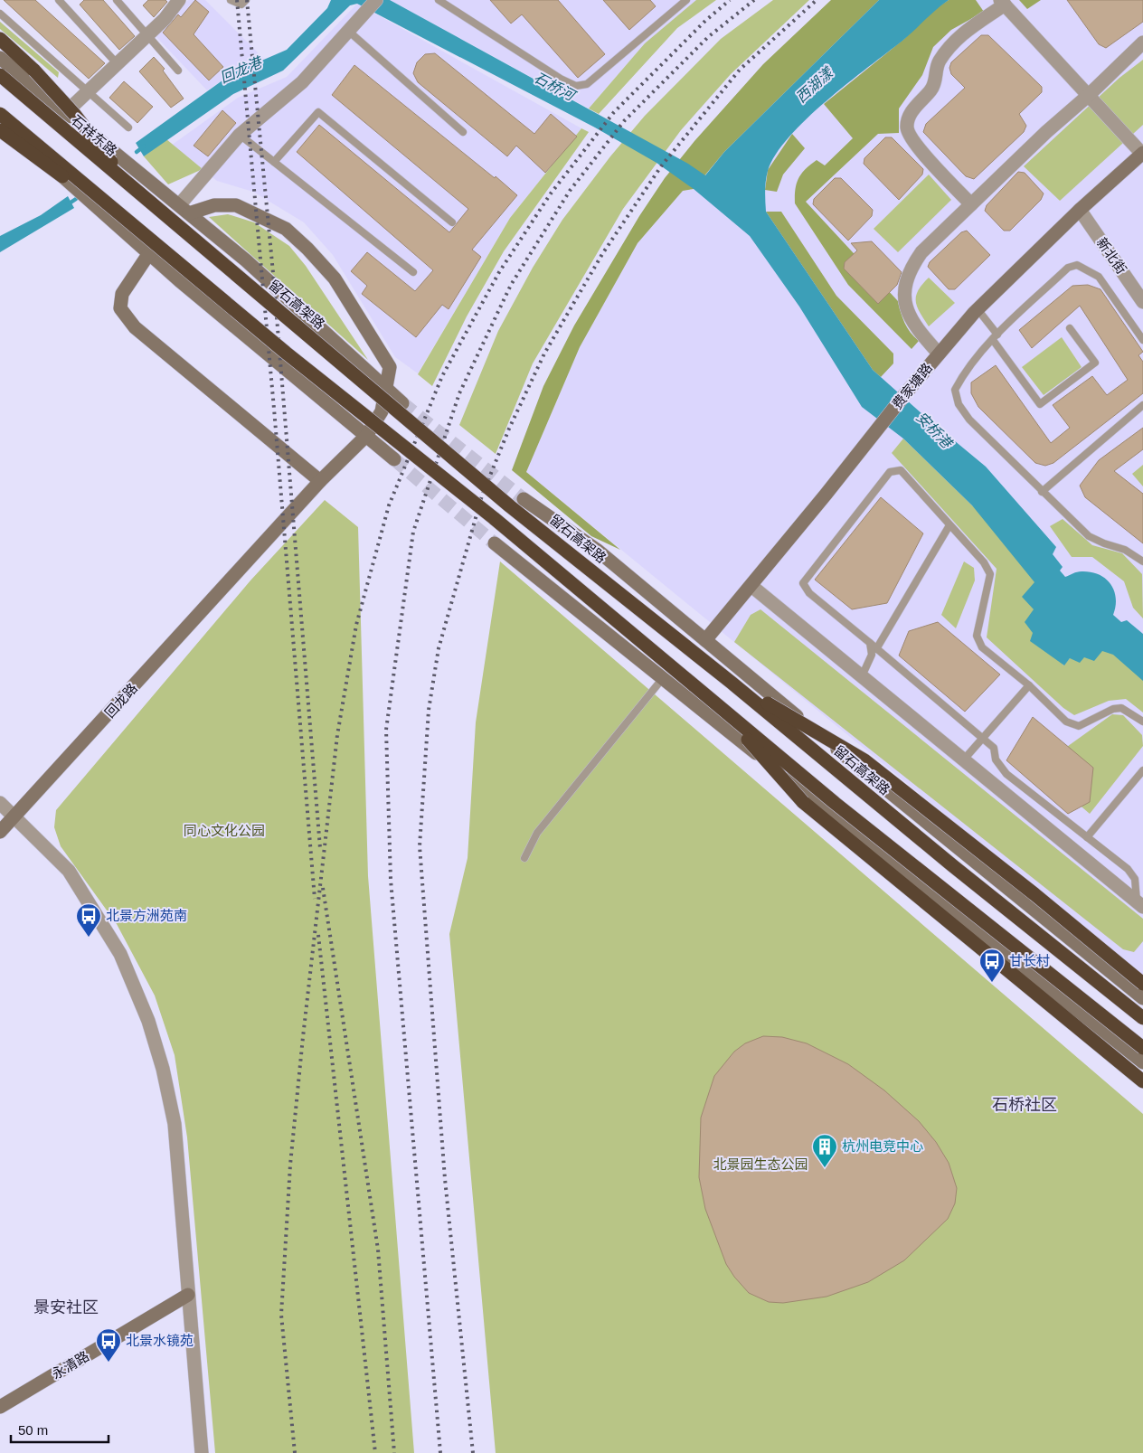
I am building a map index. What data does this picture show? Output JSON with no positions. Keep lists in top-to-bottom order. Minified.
{"streets":{"highway":["留石高架路"],"main road":["石祥东路","费家塘路","回龙路","永清路"],"street":["新北街"]},"crossings":[["石祥东路","回龙路"],["新北街","费家塘路"]],"districts":["石桥社区","景安社区"],"water":["回龙港","西湖漾","石桥河","安桥港"],"parks":["同心文化公园","北景园生态公园"],"places":{"bus stop":["北景方洲苑南","甘长村","北景水镜苑"],"building":["杭州电竞中心"]},"scale_bar":"50 m"}
